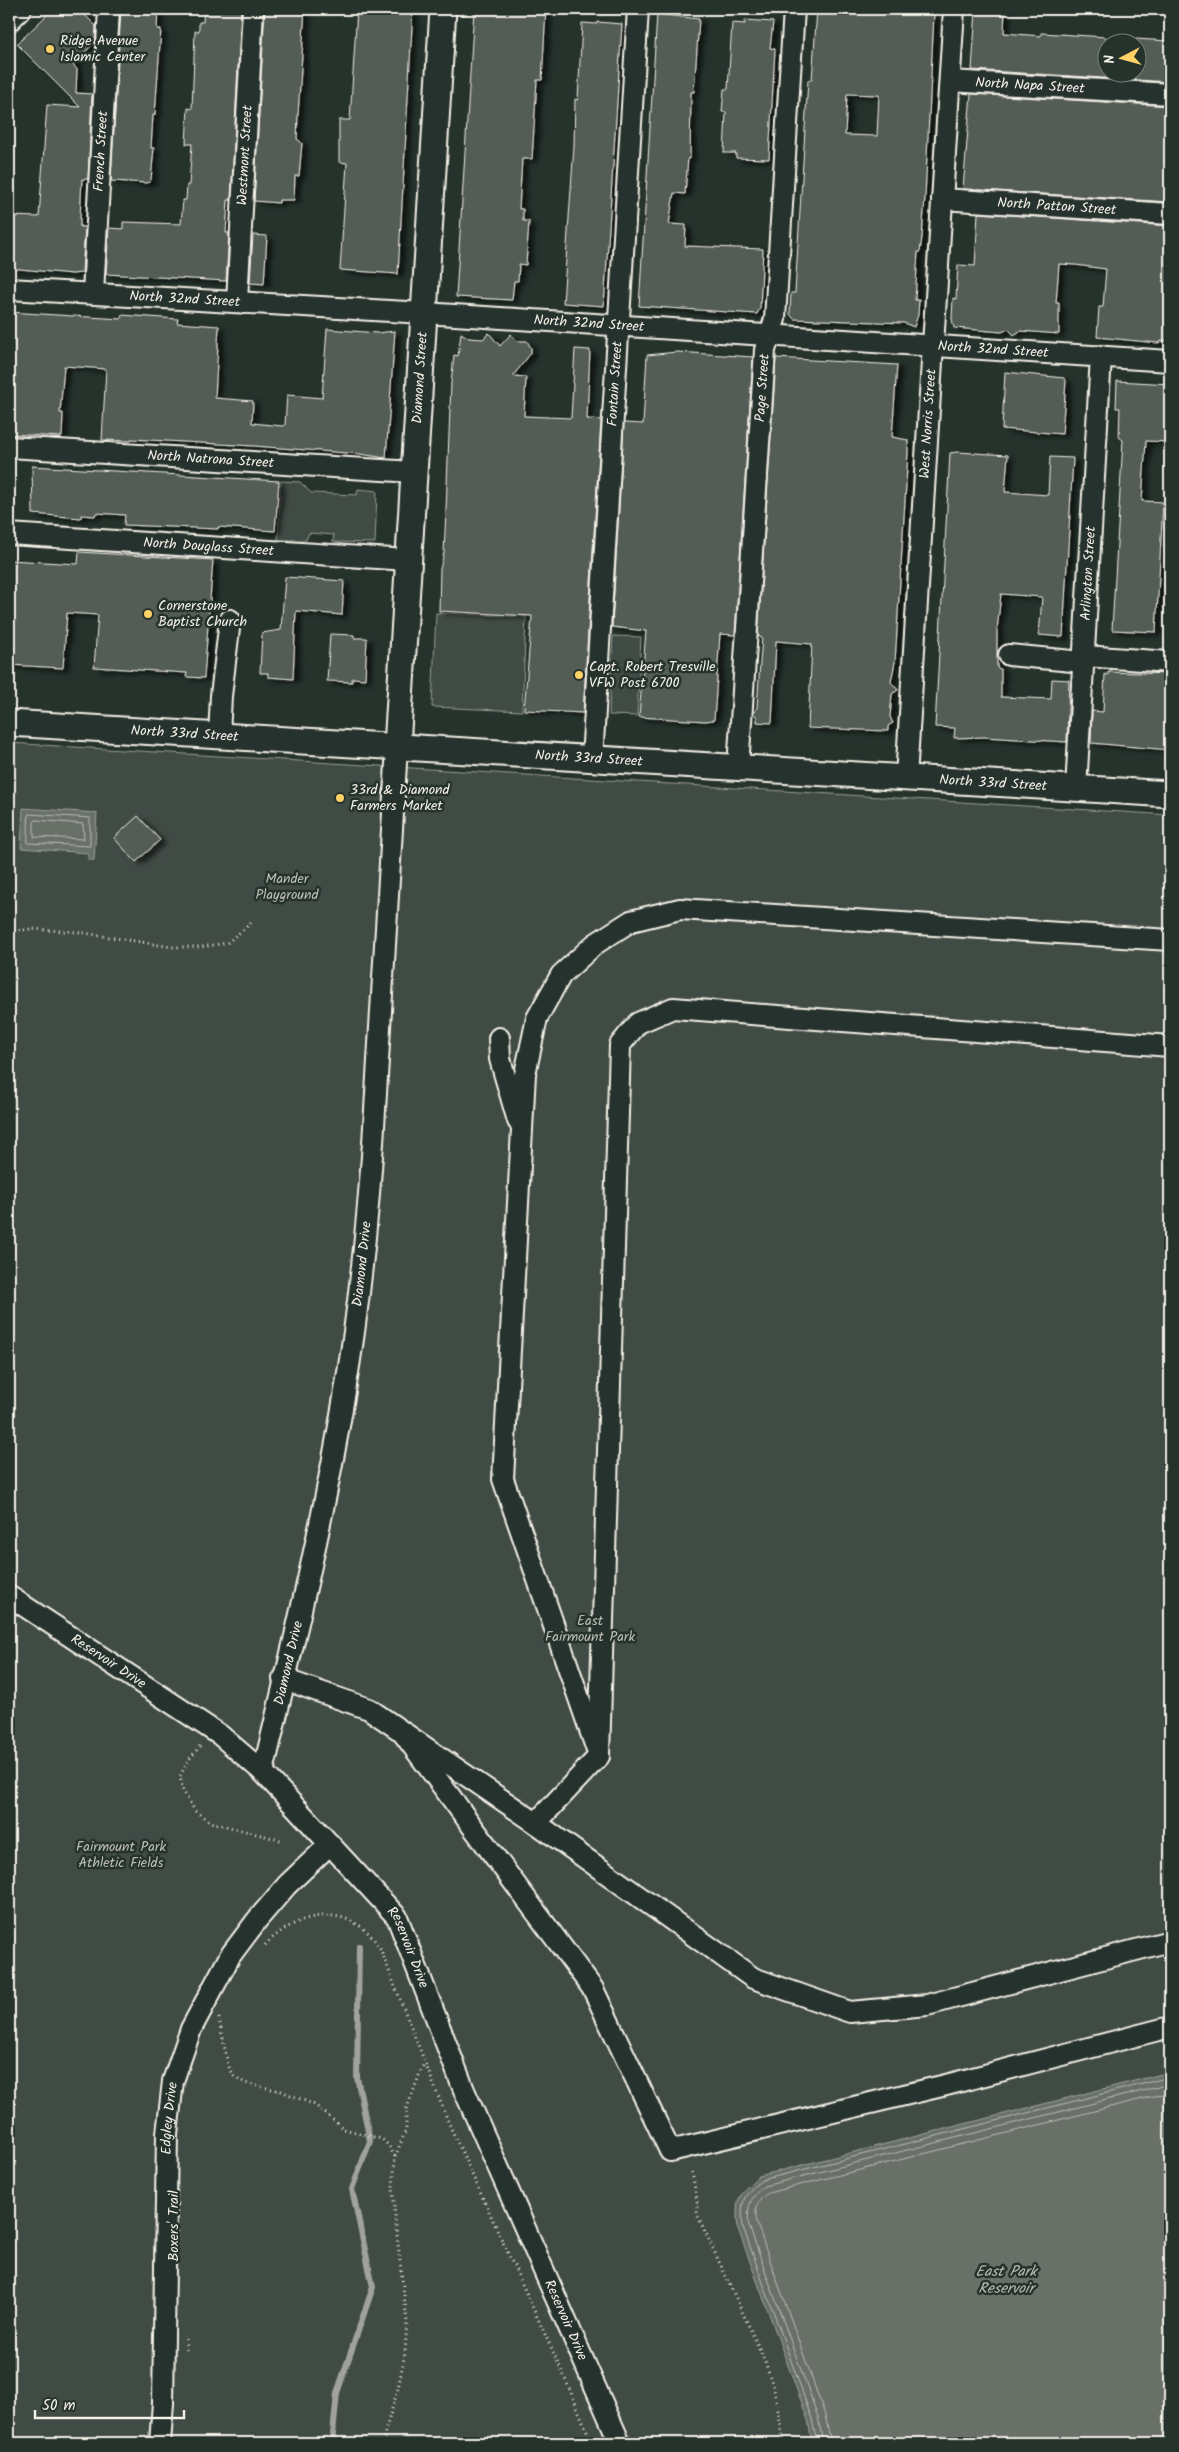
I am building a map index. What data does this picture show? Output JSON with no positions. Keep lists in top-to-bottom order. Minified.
{"streets":{"main road":["Diamond Street","North 33rd Street"],"street":["North Napa Street","French Street","Westmont Street","North Patton Street","North 32nd Street","Fontain Street","Page Street","West Norris Street","North Natrona Street","North Douglass Street","Arlington Street","Diamond Drive","Reservoir Drive","Edgley Drive"]},"crossings":[["North Napa Street","West Norris Street"],["French Street","North 32nd Street"],["Westmont Street","North 32nd Street"],["North Patton Street","West Norris Street"],["North 32nd Street","Diamond Street"],["North 32nd Street","Fontain Street"],["North 32nd Street","Page Street"],["North 32nd Street","West Norris Street"],["North 32nd Street","Arlington Street"],["Diamond Street","North Natrona Street"],["Diamond Street","North Douglass Street"],["Diamond Street","North 33rd Street"],["Diamond Street","Diamond Drive"],["Fontain Street","North 33rd Street"],["Page Street","North 33rd Street"],["West Norris Street","North 33rd Street"],["Arlington Street","North 33rd Street"],["North 33rd Street","Diamond Drive"],["Diamond Drive","Reservoir Drive"],["Reservoir Drive","Edgley Drive"]],"water":["East Park Reservoir"],"parks":["Mander Playground","East Fairmount Park","Fairmount Park Athletic Fields"],"places":["Ridge Avenue Islamic Center","Cornerstone Baptist Church","Capt. Robert Tresville VFW Post 6700","33rd & Diamond Farmers Market"],"scale_bar":"50 m","north":"left"}
